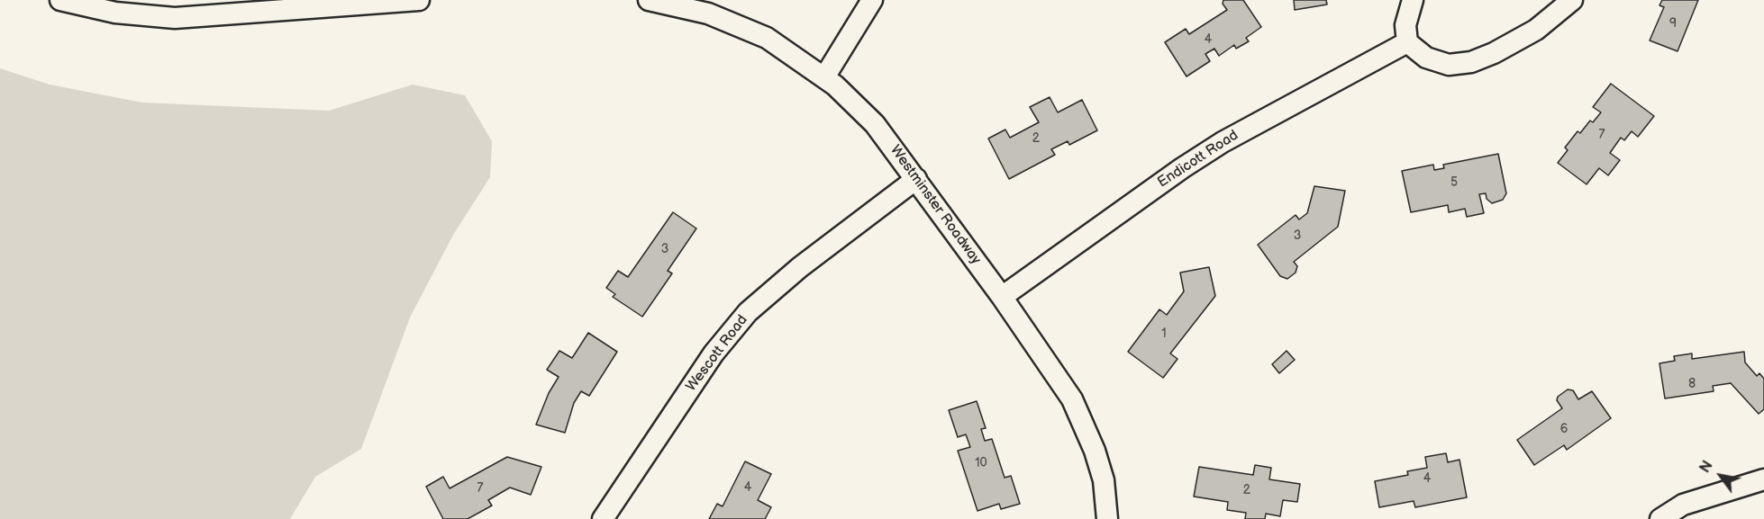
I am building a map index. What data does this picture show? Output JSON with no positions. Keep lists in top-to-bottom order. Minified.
{"streets":{"street":["Endicott Road","Westminster Roadway","Wescott Road"]},"crossings":[["Endicott Road","Westminster Roadway"],["Westminster Roadway","Wescott Road"]],"house_numbers":["9","4","7","2","5","3","3","1","8","6","10","4","4","7","2"],"north":"top left"}
